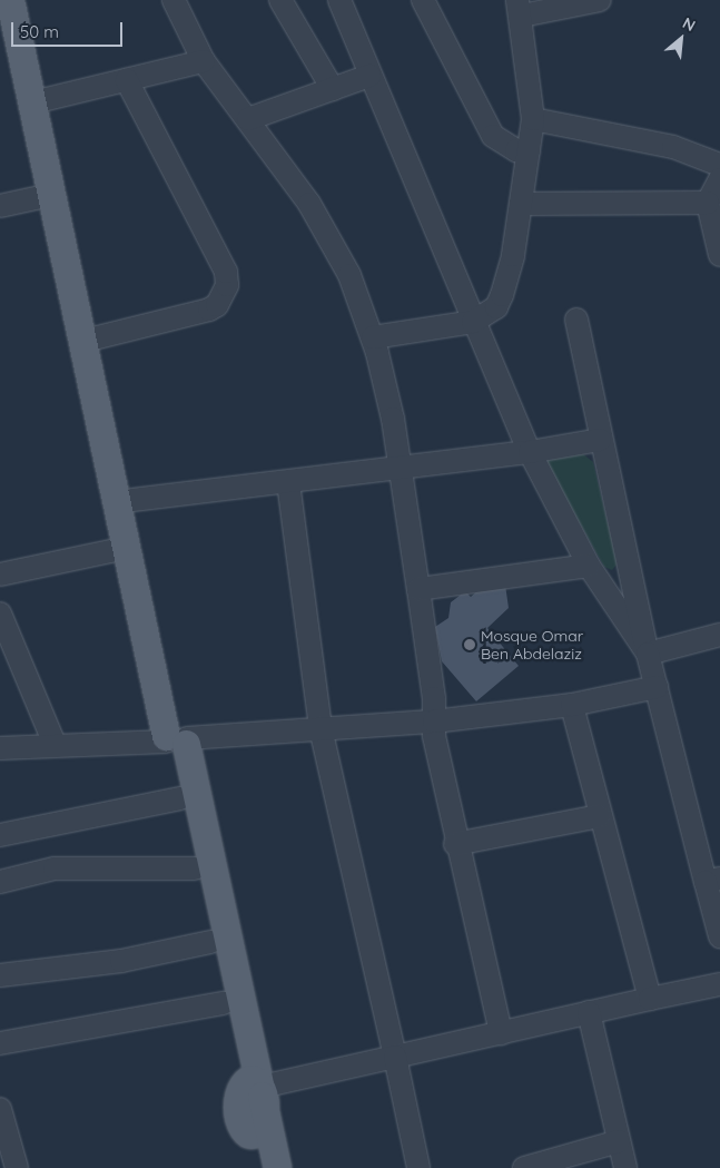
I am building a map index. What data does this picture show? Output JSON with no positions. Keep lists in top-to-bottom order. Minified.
{"places":["Mosque Omar Ben Abdelaziz"],"scale_bar":"50 m","north":"top right"}
